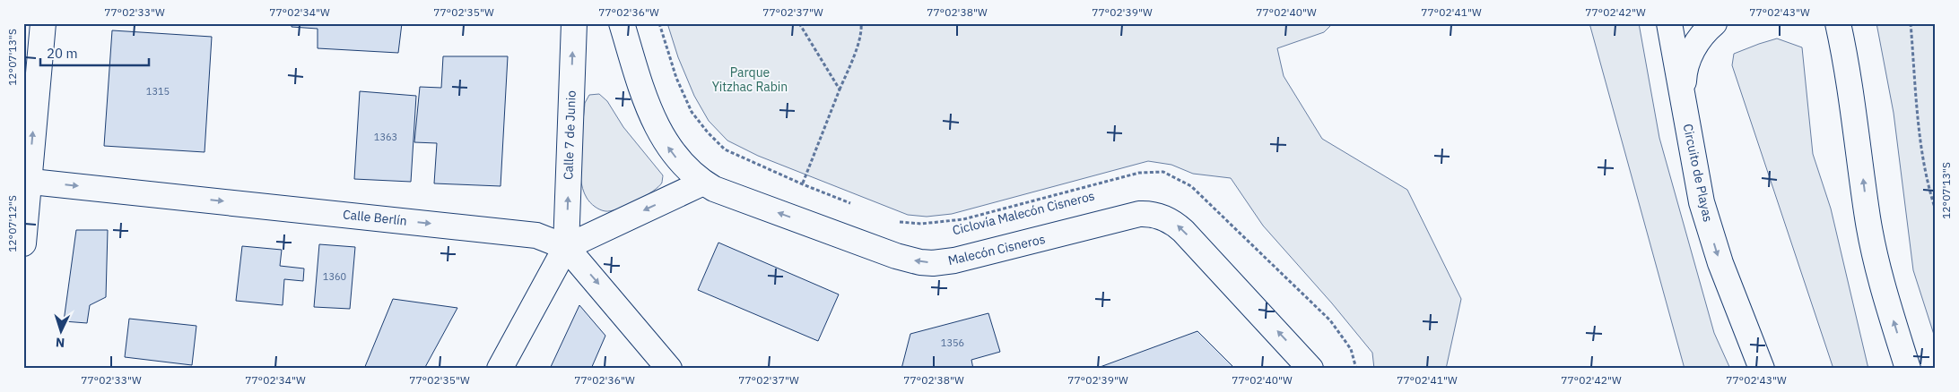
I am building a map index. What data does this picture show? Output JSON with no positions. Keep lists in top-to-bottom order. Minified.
{"streets":{"main road":["Calle 7 de Junio","Circuito de Playas","Calle Berlín","Malecón Cisneros"]},"crossings":[["Calle 7 de Junio","Calle Berlín"]],"one_way":["Calle 7 de Junio","Calle Berlín","Malecón Cisneros"],"parks":["Parque Yitzhac Rabin"],"house_numbers":["1315","1363","1360","1356"],"scale_bar":"20 m","north":"bottom","coordinates":["77°02'33\"W","77°02'34\"W","77°02'35\"W","77°02'36\"W","77°02'37\"W","77°02'38\"W","77°02'39\"W","77°02'40\"W","77°02'41\"W","77°02'42\"W","77°02'43\"W","12°07'13\"S","12°07'12\"S"]}
